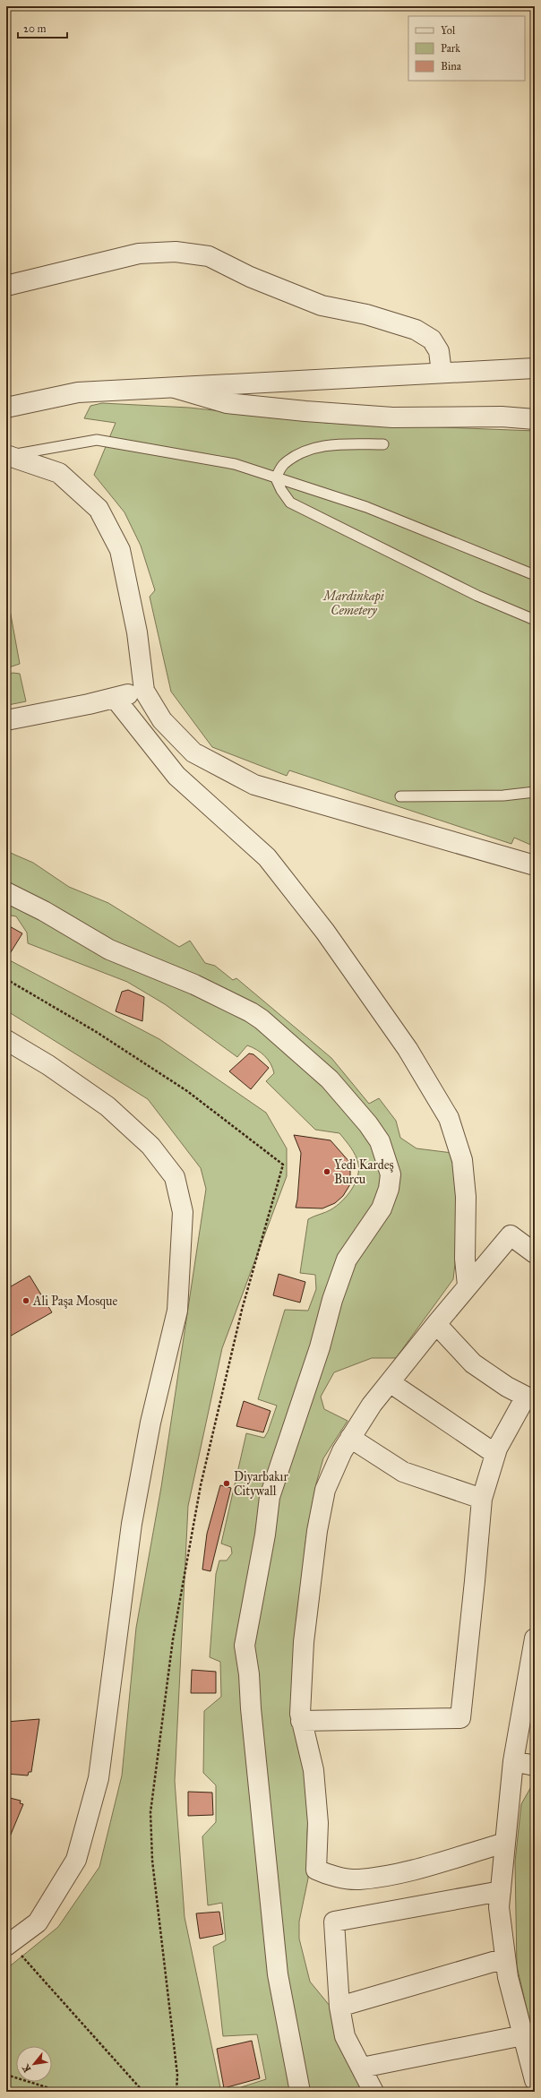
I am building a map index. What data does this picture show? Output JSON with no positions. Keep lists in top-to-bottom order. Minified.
{"parks":["Mardinkapi Cemetery"],"places":["Yedi Kardeş Burcu","Ali Paşa Mosque","Diyarbakır Citywall"],"legend":["Yol","Park","Bina"],"scale_bar":"20 m","north":"bottom left"}
